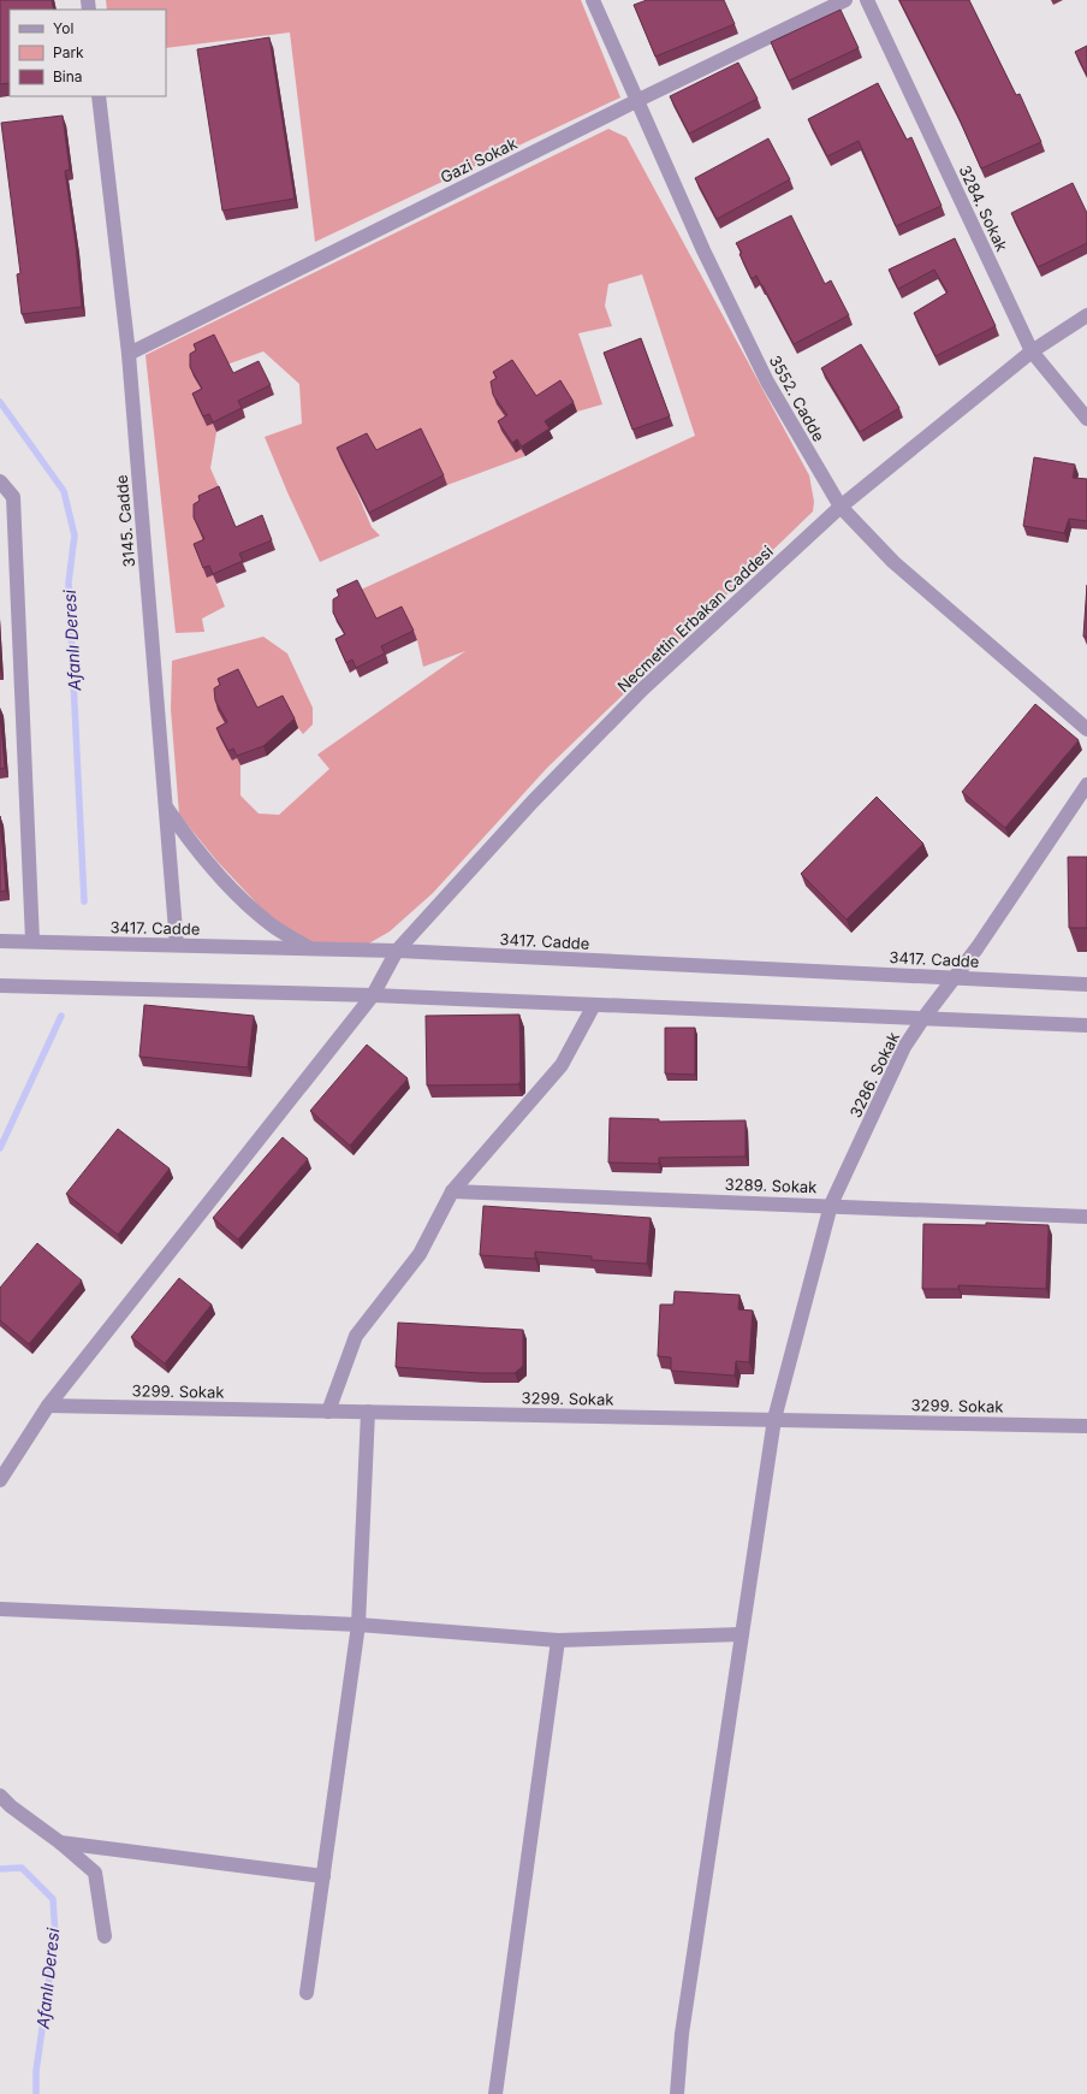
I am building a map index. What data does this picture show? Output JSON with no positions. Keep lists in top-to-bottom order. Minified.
{"streets":{"street":["Gazi Sokak","3284. Sokak","3552. Cadde","3145. Cadde","Necmettin Erbakan Caddesi","3417. Cadde","3286. Sokak","3289. Sokak","3299. Sokak"]},"crossings":[["Gazi Sokak","3552. Cadde"],["Gazi Sokak","3145. Cadde"],["3284. Sokak","Necmettin Erbakan Caddesi"],["3552. Cadde","Necmettin Erbakan Caddesi"],["3145. Cadde","3417. Cadde"],["Necmettin Erbakan Caddesi","3417. Cadde"],["Necmettin Erbakan Caddesi","3299. Sokak"],["3417. Cadde","3286. Sokak"],["3286. Sokak","3289. Sokak"],["3286. Sokak","3299. Sokak"]],"water":["Afanlı Deresi"],"legend":["Yol","Park","Bina"]}
